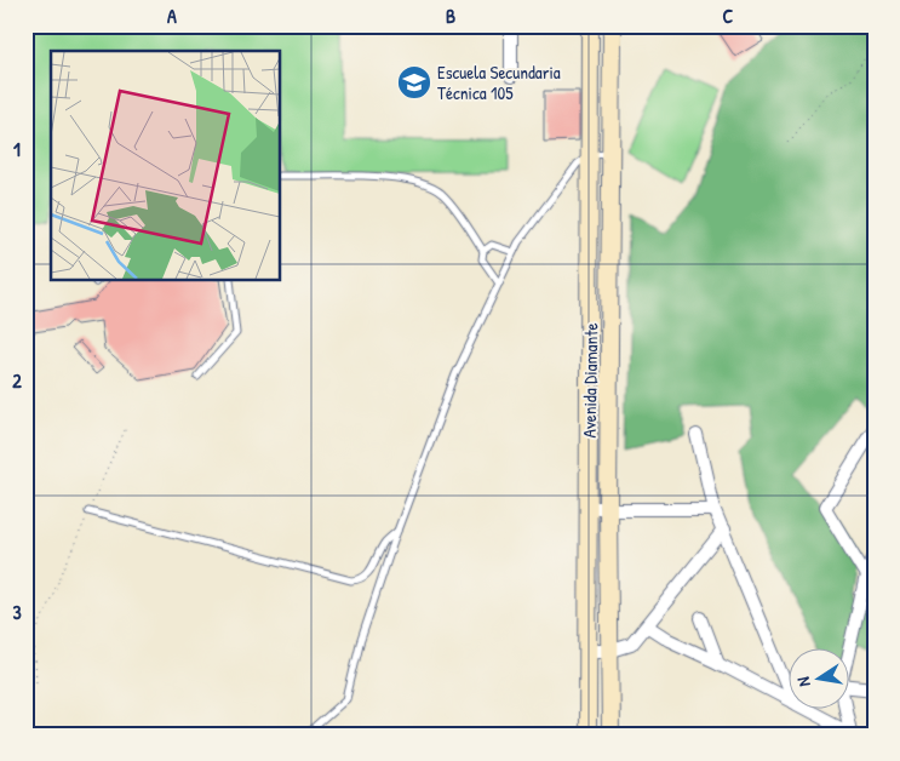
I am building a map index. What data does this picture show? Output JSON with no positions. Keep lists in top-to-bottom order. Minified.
{"streets":{"main road":["Avenida Diamante"]},"places":{"school or university":["Escuela Secundaria Técnica 105"]},"north":"left","grid":{"columns":["A","B","C"],"rows":["1","2","3"]}}
